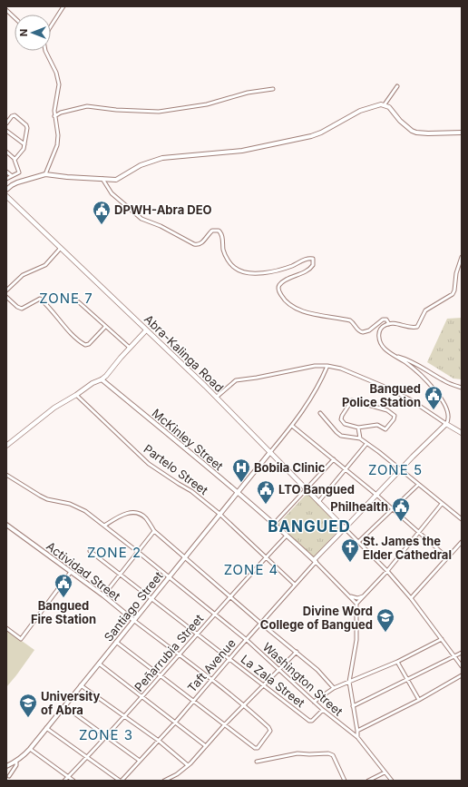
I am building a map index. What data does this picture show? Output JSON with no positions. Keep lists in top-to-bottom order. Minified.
{"streets":{"main road":["Abra-Kalinga Road","Taft Avenue"],"street":["McKinley Street","Partelo Street","Actividad Street","Santiago Street","Peñarrubia Street","Washington Street","La Zala Street"]},"crossings":[["Abra-Kalinga Road","Santiago Street"],["Abra-Kalinga Road","Taft Avenue"],["McKinley Street","Santiago Street"],["McKinley Street","Peñarrubia Street"],["McKinley Street","Taft Avenue"],["Partelo Street","Santiago Street"],["Partelo Street","Peñarrubia Street"],["Partelo Street","Taft Avenue"],["Actividad Street","Santiago Street"],["Actividad Street","Peñarrubia Street"],["Actividad Street","Taft Avenue"],["Santiago Street","Washington Street"],["Santiago Street","La Zala Street"],["Peñarrubia Street","Washington Street"],["Peñarrubia Street","La Zala Street"],["Taft Avenue","Washington Street"],["Taft Avenue","La Zala Street"],["Washington Street","La Zala Street"]],"districts":["ZONE 7","ZONE 5","BANGUED","ZONE 2","ZONE 4","ZONE 3"],"places":{"public building":["DPWH-Abra DEO","Bangued Police Station","LTO Bangued","Philhealth","Bangued Fire Station"],"hospital":["Bobila Clinic"],"church":["St. James the Elder Cathedral"],"school or university":["Divine Word College of Bangued","University of Abra"]},"north":"left"}
